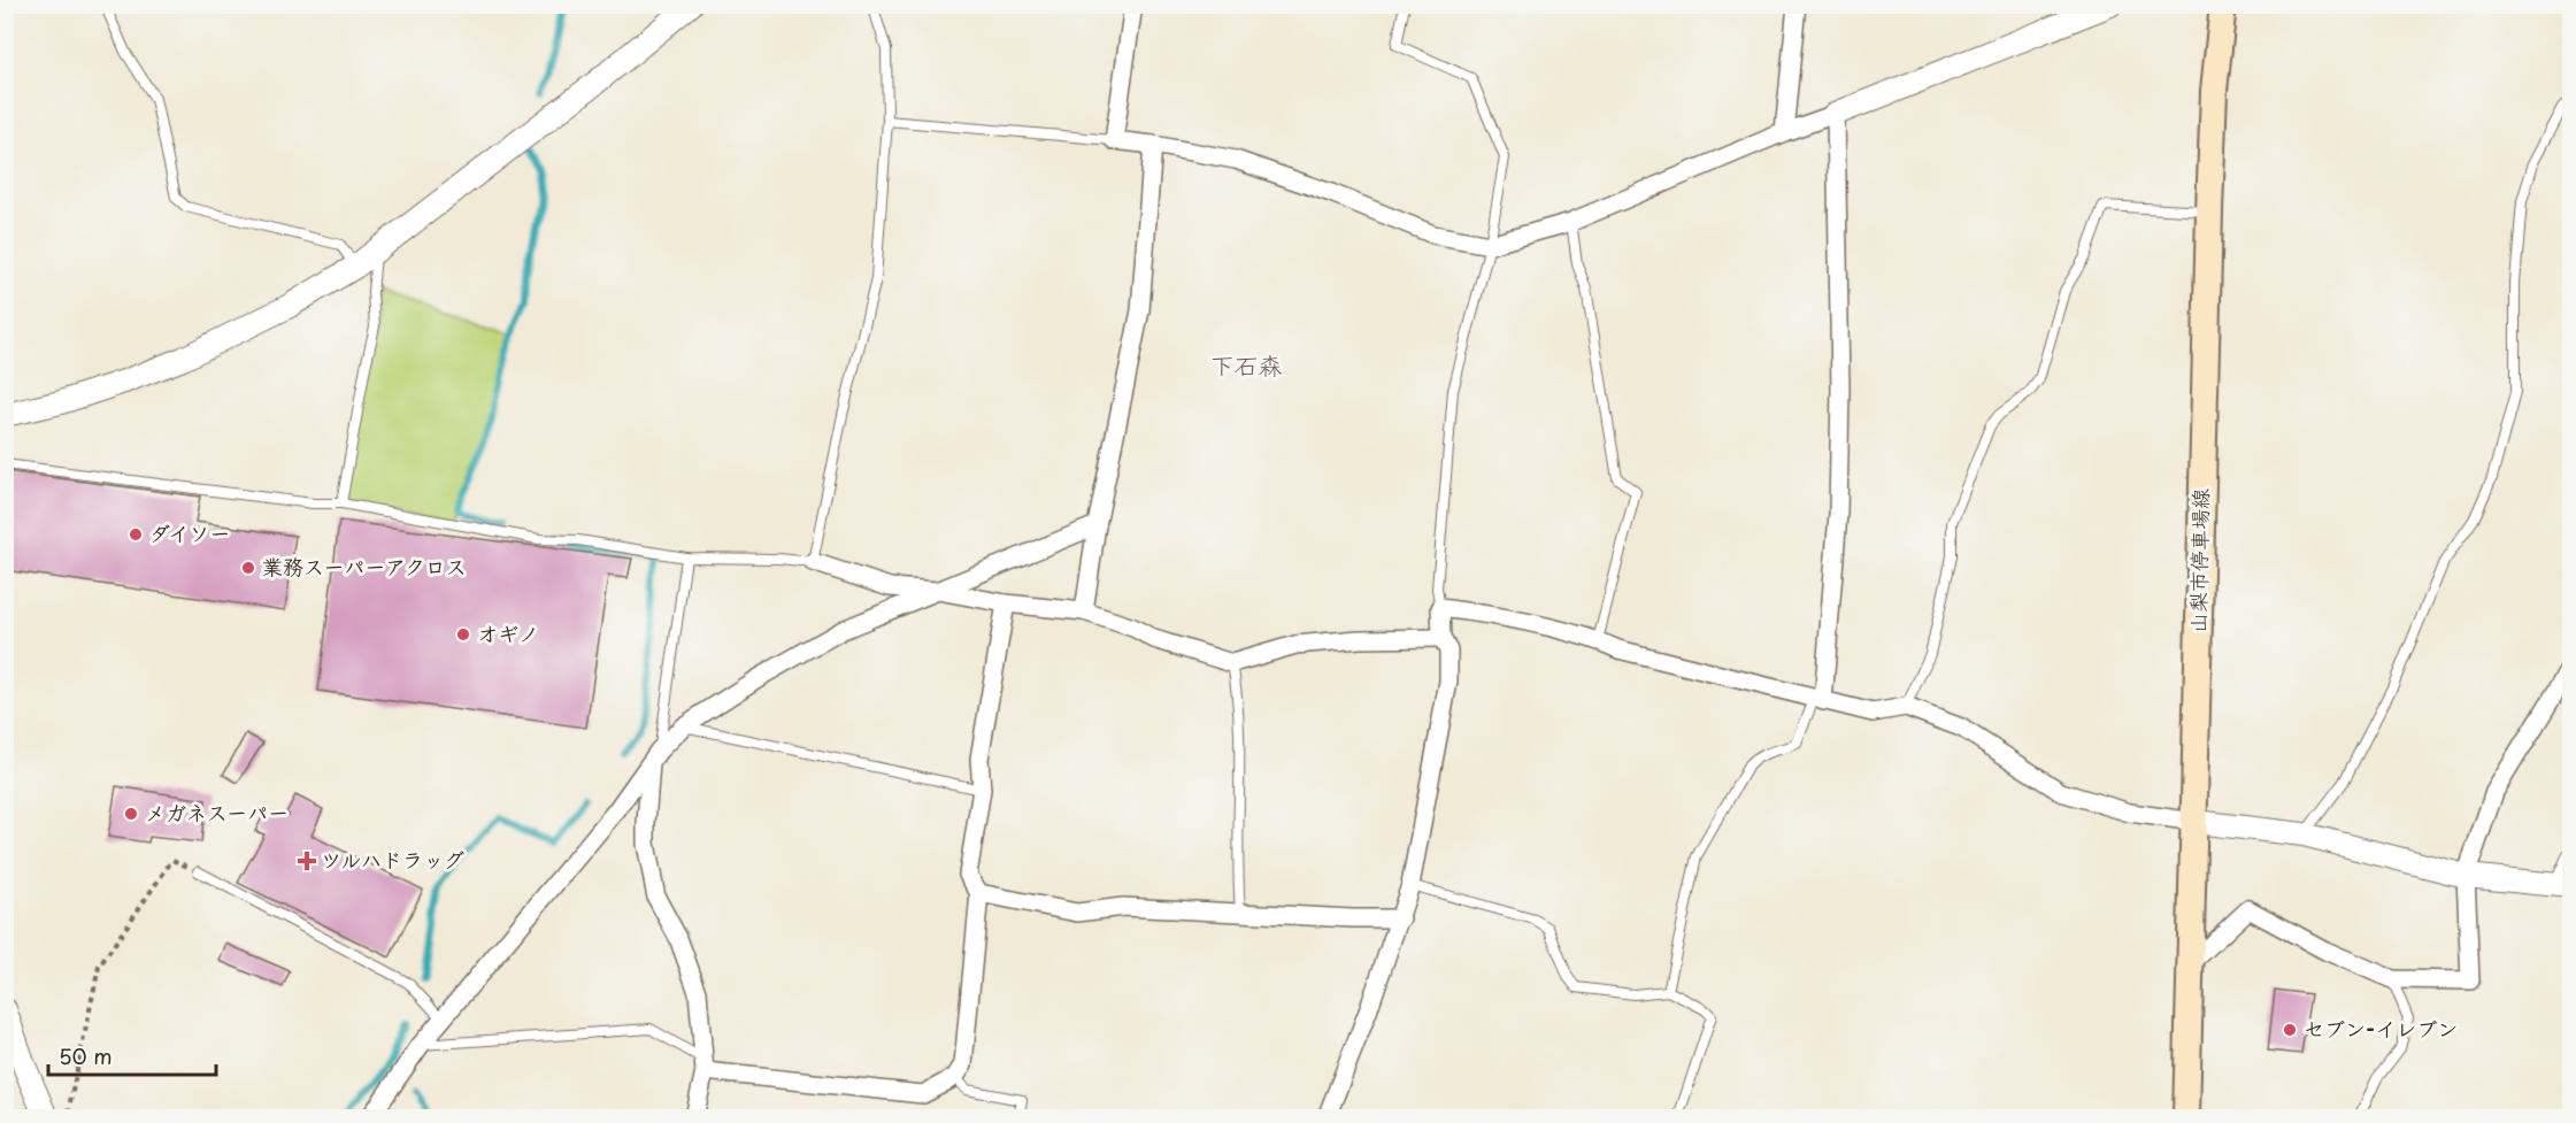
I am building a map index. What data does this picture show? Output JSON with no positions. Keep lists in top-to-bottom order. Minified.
{"streets":{"main road":["山梨市停車場線"]},"districts":["下石森"],"places":{"other":["ダイソー","業務スーパーアクロス","オギノ","メガネスーパー","セブン-イレブン"],"health":["ツルハドラッグ"]},"scale_bar":"50 m"}
